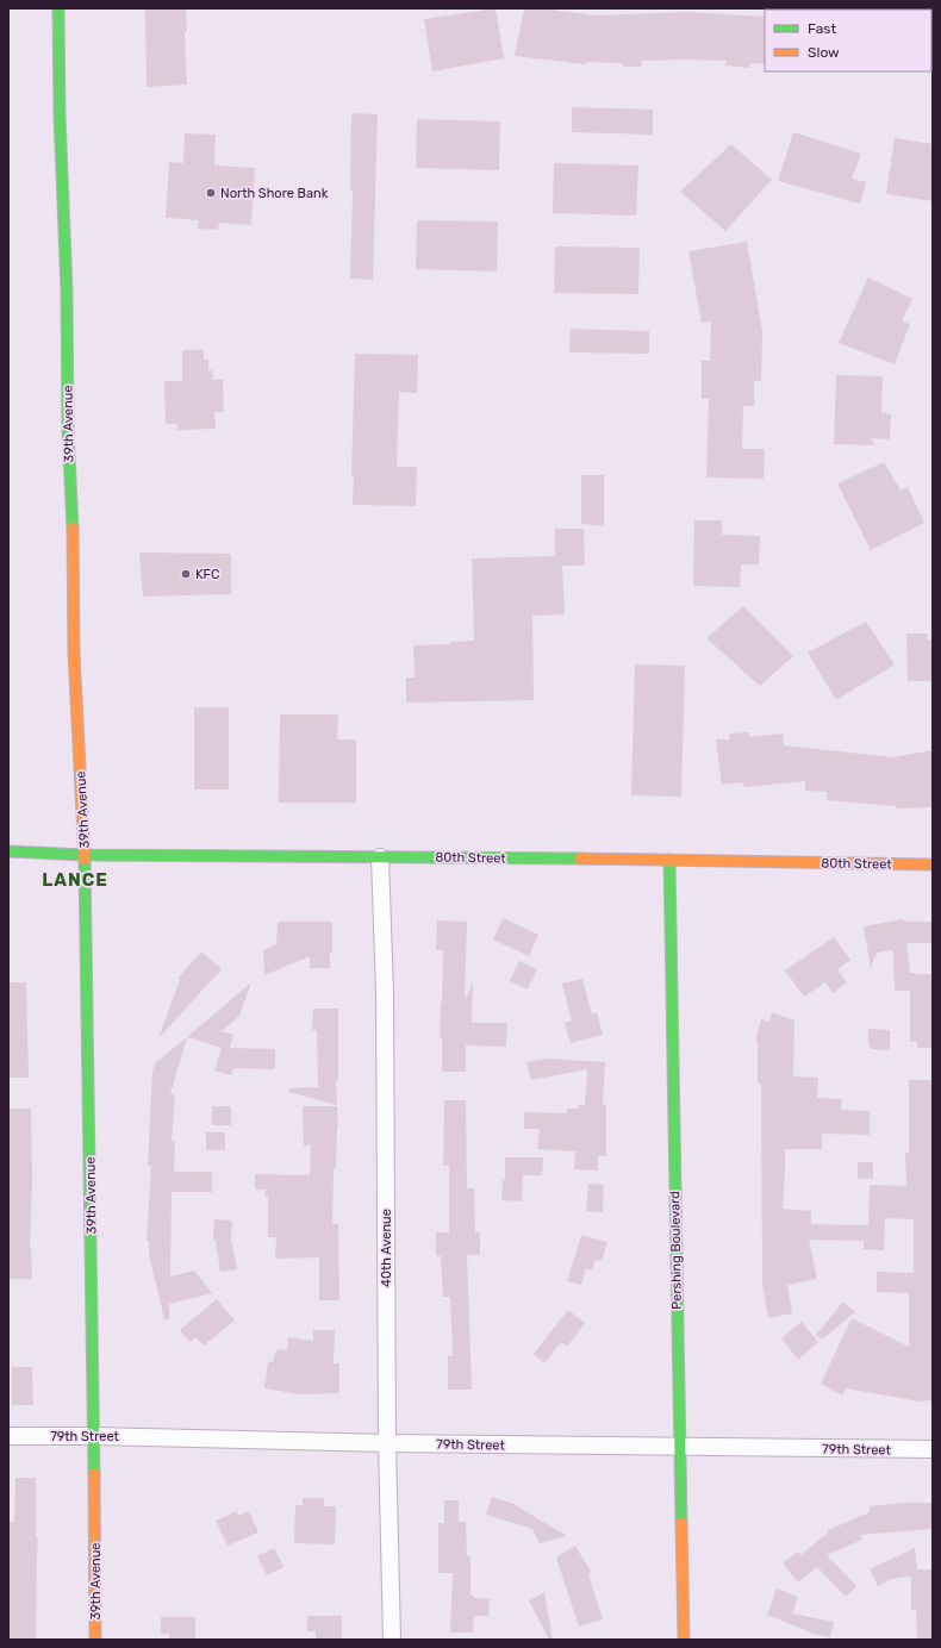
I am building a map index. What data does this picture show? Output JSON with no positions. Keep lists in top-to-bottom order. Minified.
{"streets":{"street":["39th Avenue","80th Street","40th Avenue","Pershing Boulevard","79th Street"]},"crossings":[["39th Avenue","80th Street"],["39th Avenue","79th Street"],["80th Street","40th Avenue"],["80th Street","Pershing Boulevard"],["40th Avenue","79th Street"],["Pershing Boulevard","79th Street"]],"districts":["LANCE"],"places":["North Shore Bank","KFC"],"legend":["Fast","Slow"]}
